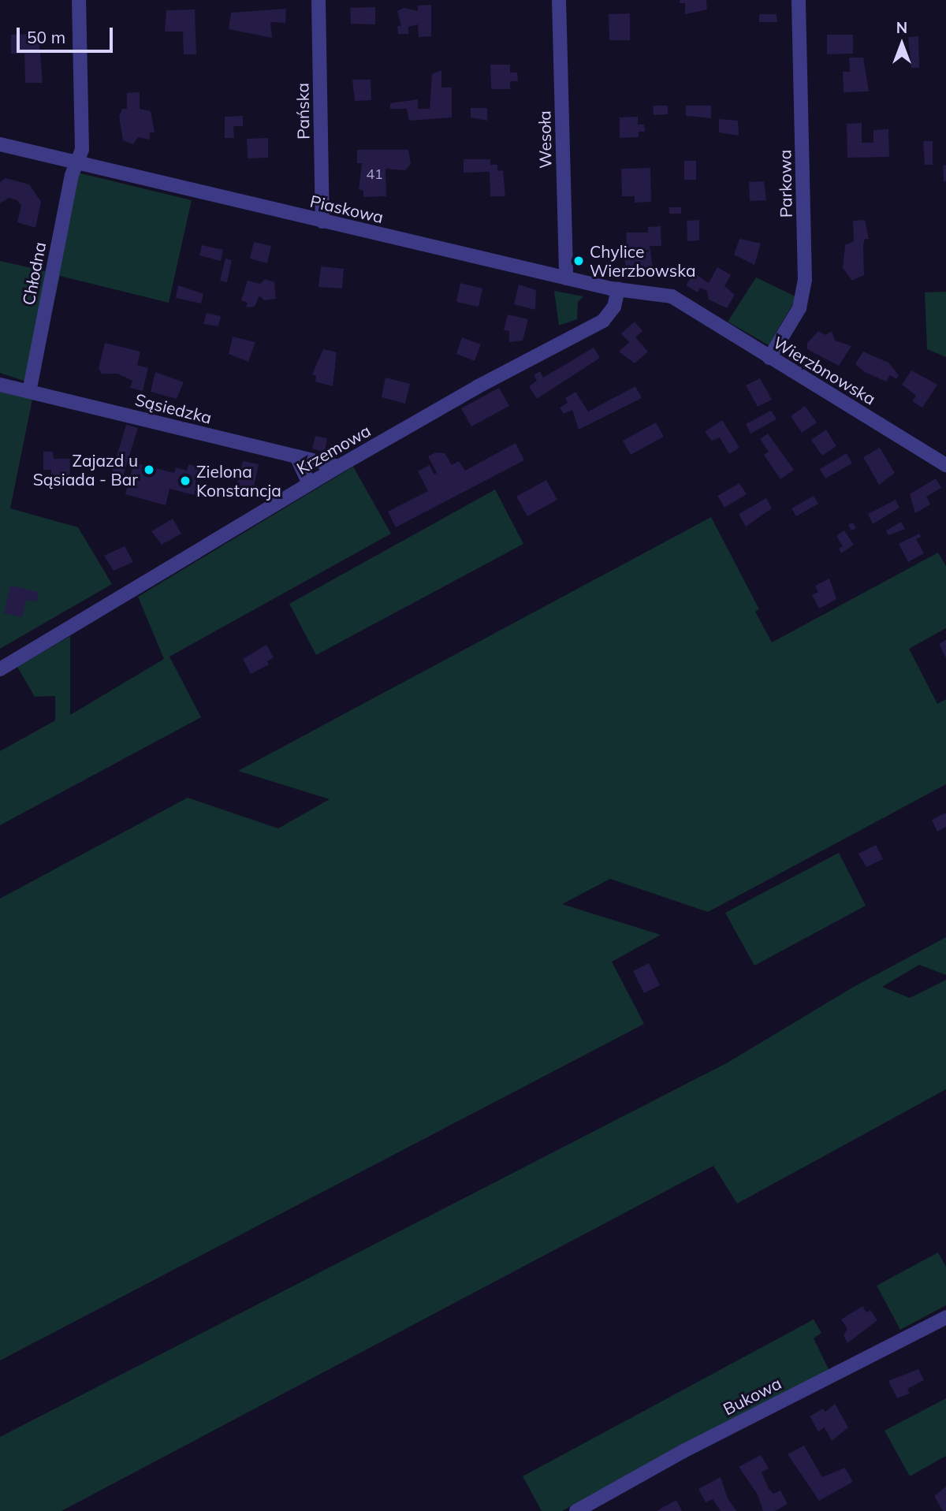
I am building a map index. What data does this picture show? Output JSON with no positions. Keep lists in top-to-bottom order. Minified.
{"streets":{"street":["Pańska","Wesoła","Parkowa","Piaskowa","Chłodna","Wierzbnowska","Sąsiedzka","Krzemowa","Bukowa"]},"crossings":[["Pańska","Piaskowa"],["Wesoła","Piaskowa"],["Parkowa","Wierzbnowska"],["Piaskowa","Chłodna"],["Piaskowa","Wierzbnowska"],["Piaskowa","Krzemowa"],["Chłodna","Sąsiedzka"],["Sąsiedzka","Krzemowa"]],"places":["Chylice Wierzbowska","Zajazd u Sąsiada - Bar","Zielona Konstancja"],"house_numbers":["41"],"scale_bar":"50 m","north":"top"}
